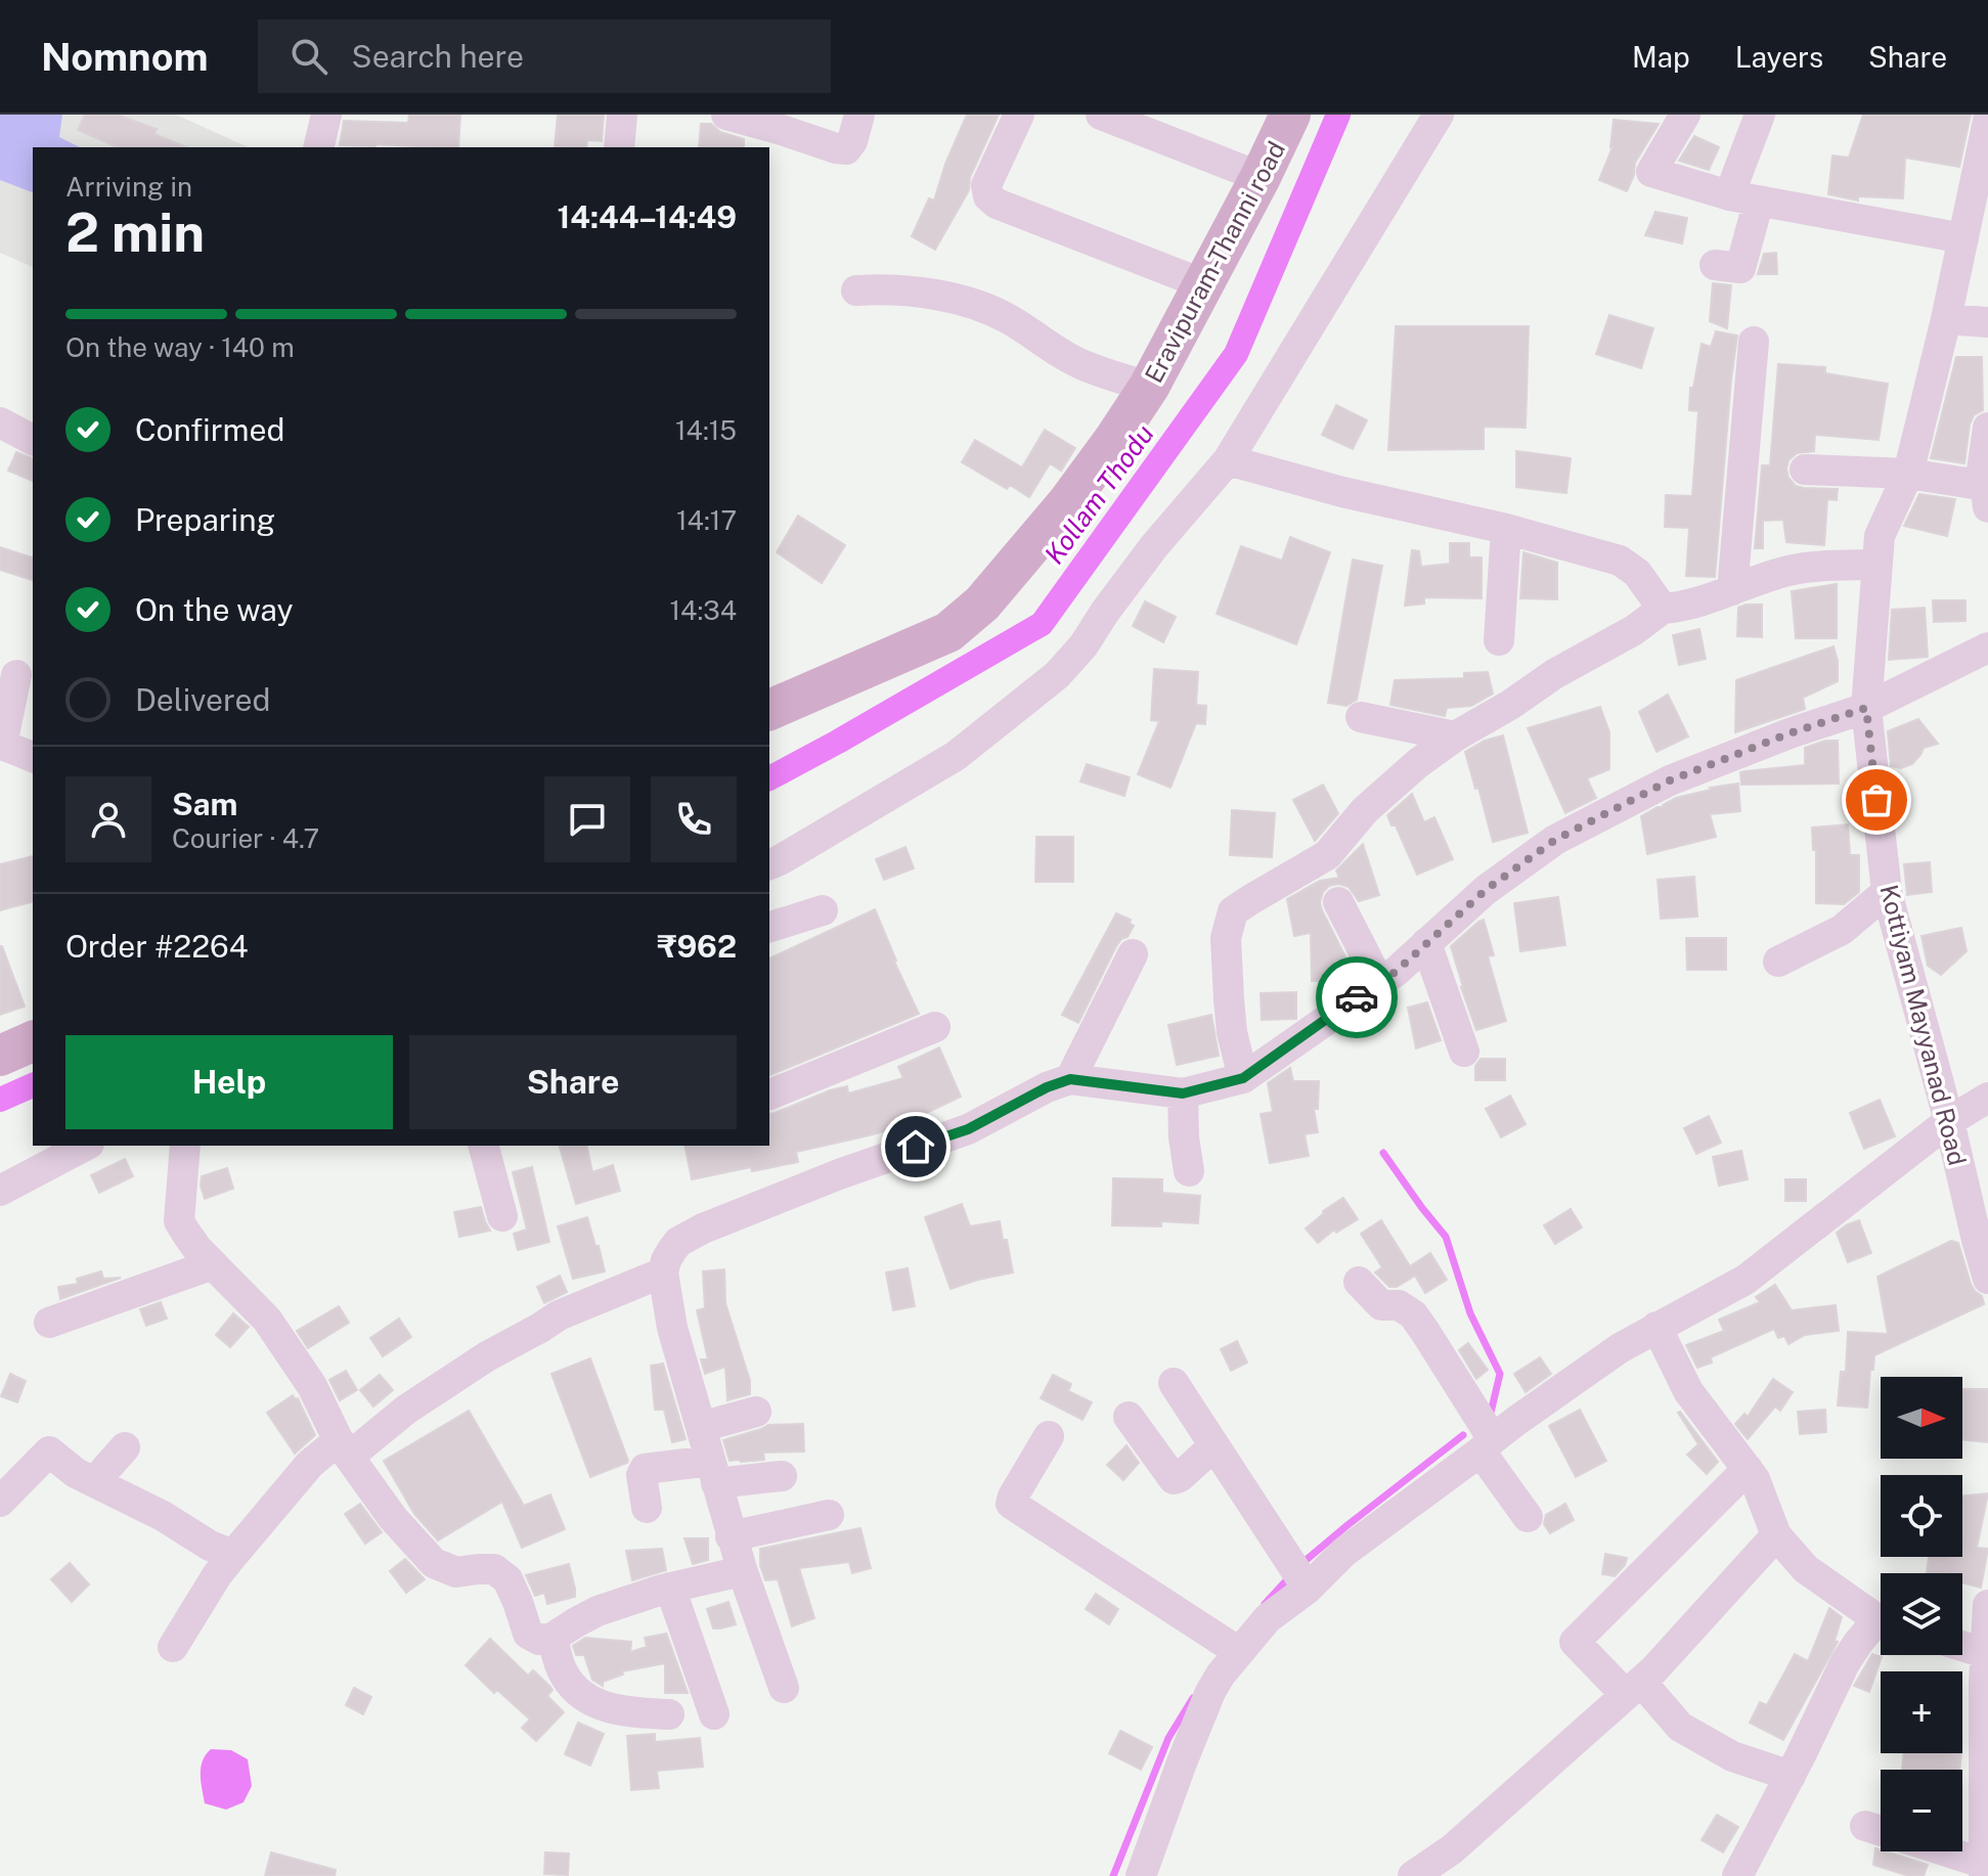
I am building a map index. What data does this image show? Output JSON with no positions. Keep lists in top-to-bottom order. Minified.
{"streets":{"main road":["Eravipuram-Thanni road"],"street":["Kottiyam Mayyanad Road"]},"water":["Kollam Thodu"],"north":"right","page":{"header":"Nomnom","search":"Search here","nav":["Map","Layers","Share"],"heading":["2 min","Arriving in","14:44–14:49"],"panel":["Sam","Courier · 4.7","Order #2264","₹962"],"bar":"On the way · 140 m","list":[["Confirmed","14:15"],["Preparing","14:17"],["On the way","14:34"],"Delivered"],"buttons":["Help","Share"],"map_buttons":["+","−"]}}
